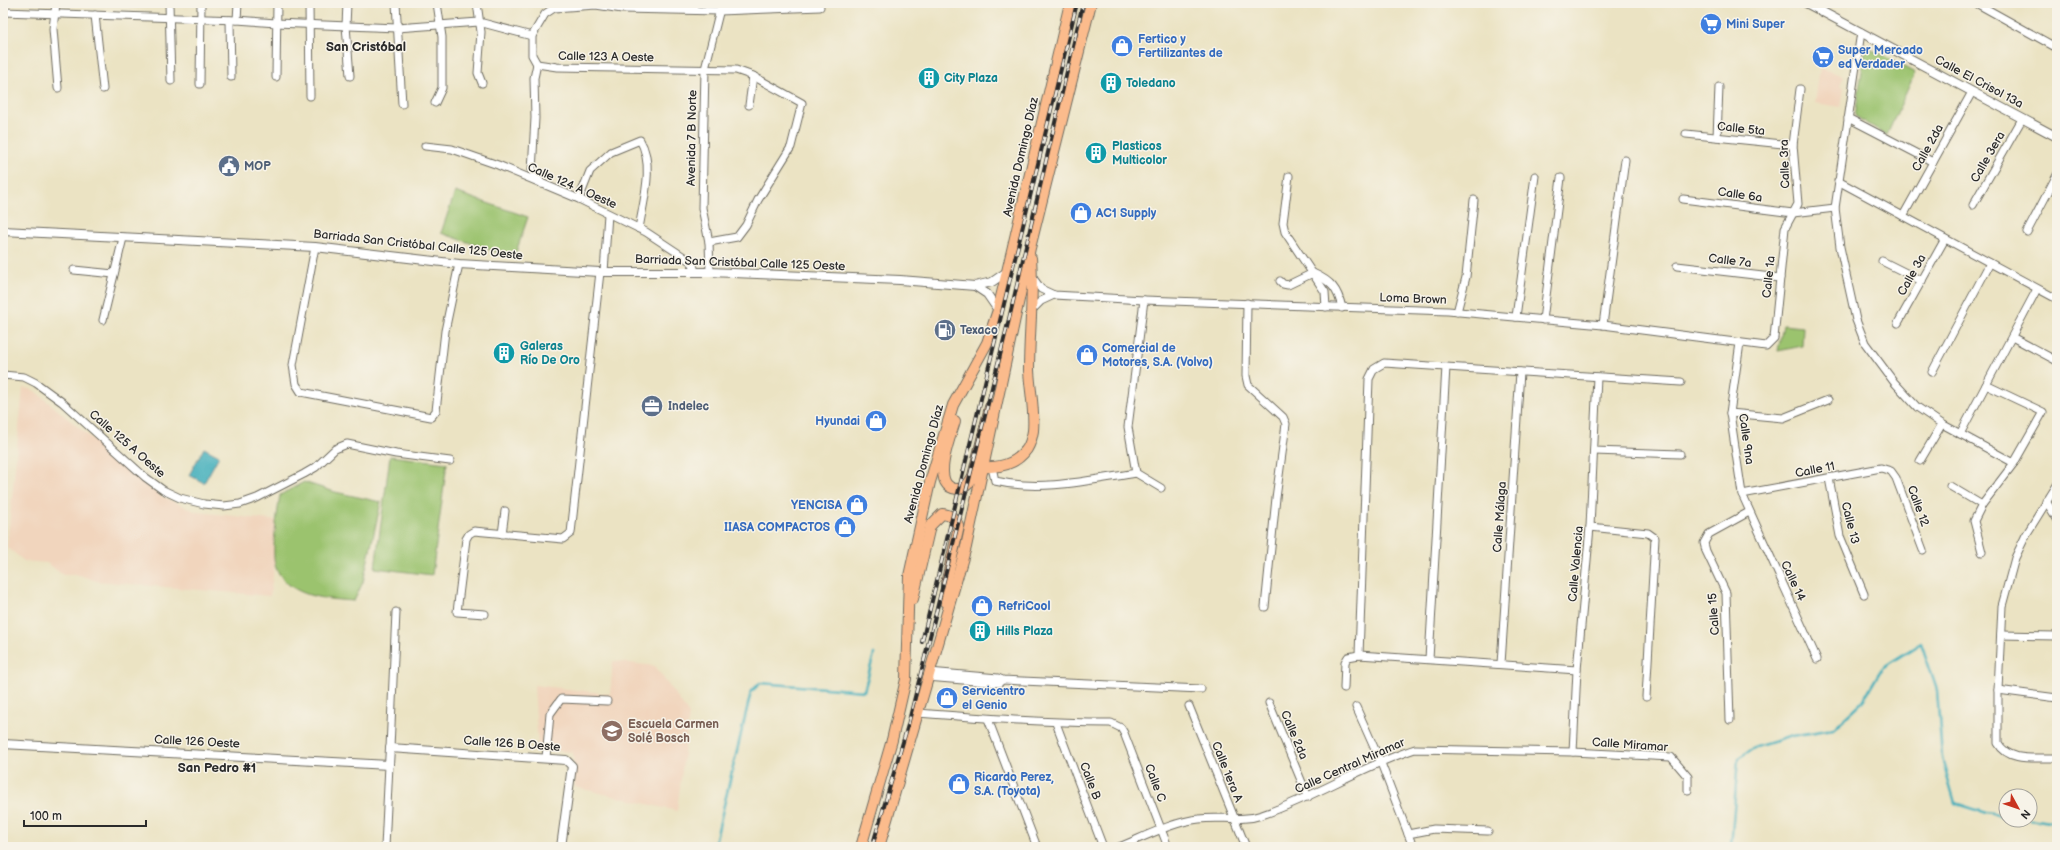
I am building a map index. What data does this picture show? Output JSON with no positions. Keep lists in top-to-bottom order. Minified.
{"streets":{"main road":["Avenida Domingo Díaz"],"street":["Calle 123 A Oeste","Calle El Crisol 13a","Calle 5ta","Avenida 7 B Norte","Calle 2da","Calle 3era","Calle 3ra","Calle 124 A Oeste","Calle 6a","Barriada San Cristóbal Calle 125 Oeste","Calle 7a","Calle 3a","Calle 1a","Loma Brown","Calle 9na","Calle 125 A Oeste","Calle 11","Calle 12","Calle Málaga","Calle 13","Calle Valencia","Calle 14","Calle 15","Calle 126 Oeste","Calle 126 B Oeste","Calle Miramar","Calle Central Miramar","Calle 1era A","Calle B","Calle C"]},"crossings":[["Calle 123 A Oeste","Avenida 7 B Norte"],["Calle El Crisol 13a","Calle 2da"],["Calle El Crisol 13a","Calle 3era"],["Calle 5ta","Calle 3ra"],["Avenida 7 B Norte","Barriada San Cristóbal Calle 125 Oeste"],["Calle 2da","Calle Central Miramar"],["Avenida Domingo Díaz","Barriada San Cristóbal Calle 125 Oeste"],["Calle 3ra","Calle 6a"],["Calle 3ra","Calle 1a"],["Calle 124 A Oeste","Barriada San Cristóbal Calle 125 Oeste"],["Calle 6a","Calle 1a"],["Calle 7a","Calle 1a"],["Calle 1a","Loma Brown"],["Loma Brown","Calle 9na"],["Calle 9na","Calle 11"],["Calle 9na","Calle 14"],["Calle 9na","Calle 15"],["Calle 11","Calle 12"],["Calle 11","Calle 13"],["Calle Valencia","Calle Miramar"],["Calle Valencia","Calle Central Miramar"],["Calle 14","Calle 15"],["Calle Miramar","Calle Central Miramar"],["Calle Central Miramar","Calle 1era A"],["Calle Central Miramar","Calle C"],["Calle B","Calle C"]],"districts":["San Cristóbal","San Pedro #1"],"places":{"supermarket":["Mini Super","Super Mercado ed Verdader"],"shop":["Fertico y Fertilizantes de","AC1 Supply","Comercial de Motores, S.A. (Volvo)","Hyundai","YENCISA","IIASA COMPACTOS","RefriCool","Servicentro el Genio","Ricardo Perez, S.A. (Toyota)"],"building":["City Plaza","Toledano","Plasticos Multicolor","Galeras Río De Oro","Hills Plaza"],"public building":["MOP"],"fuel station":["Texaco"],"office":["Indelec"],"school or university":["Escuela Carmen Solé Bosch"]},"scale_bar":"100 m","north":"bottom right"}
